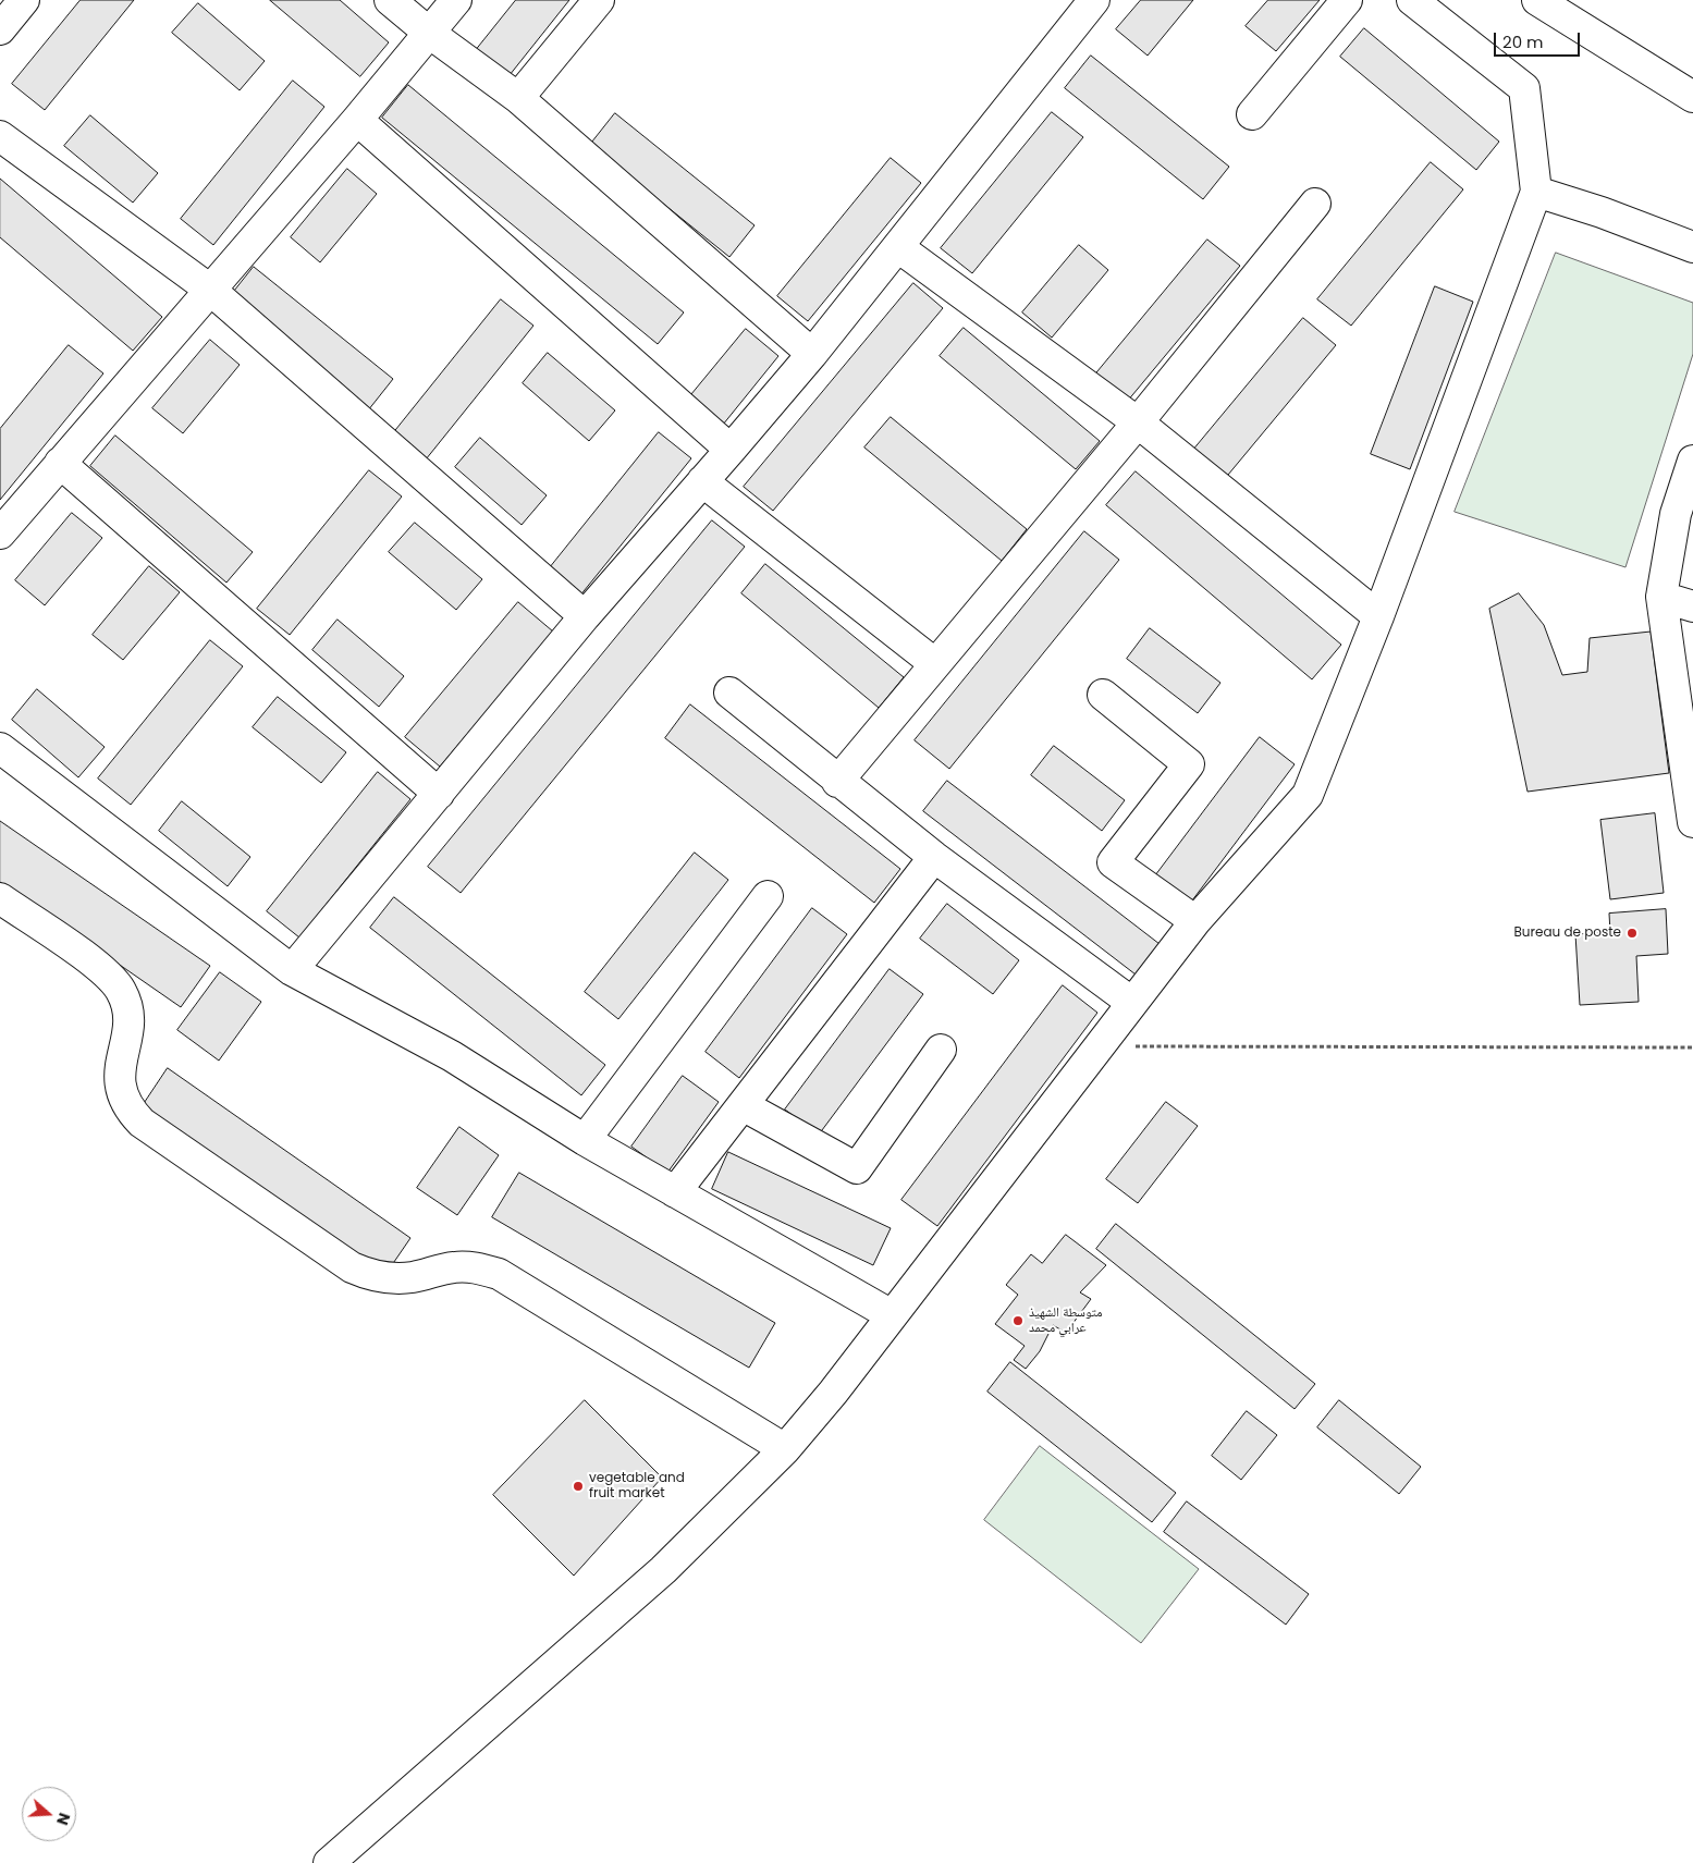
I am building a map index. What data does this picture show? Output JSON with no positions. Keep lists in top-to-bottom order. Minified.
{"places":["Bureau de poste","متوسطة الشهيذ عرابي محمد","vegetable and fruit market"],"scale_bar":"20 m","north":"right"}
